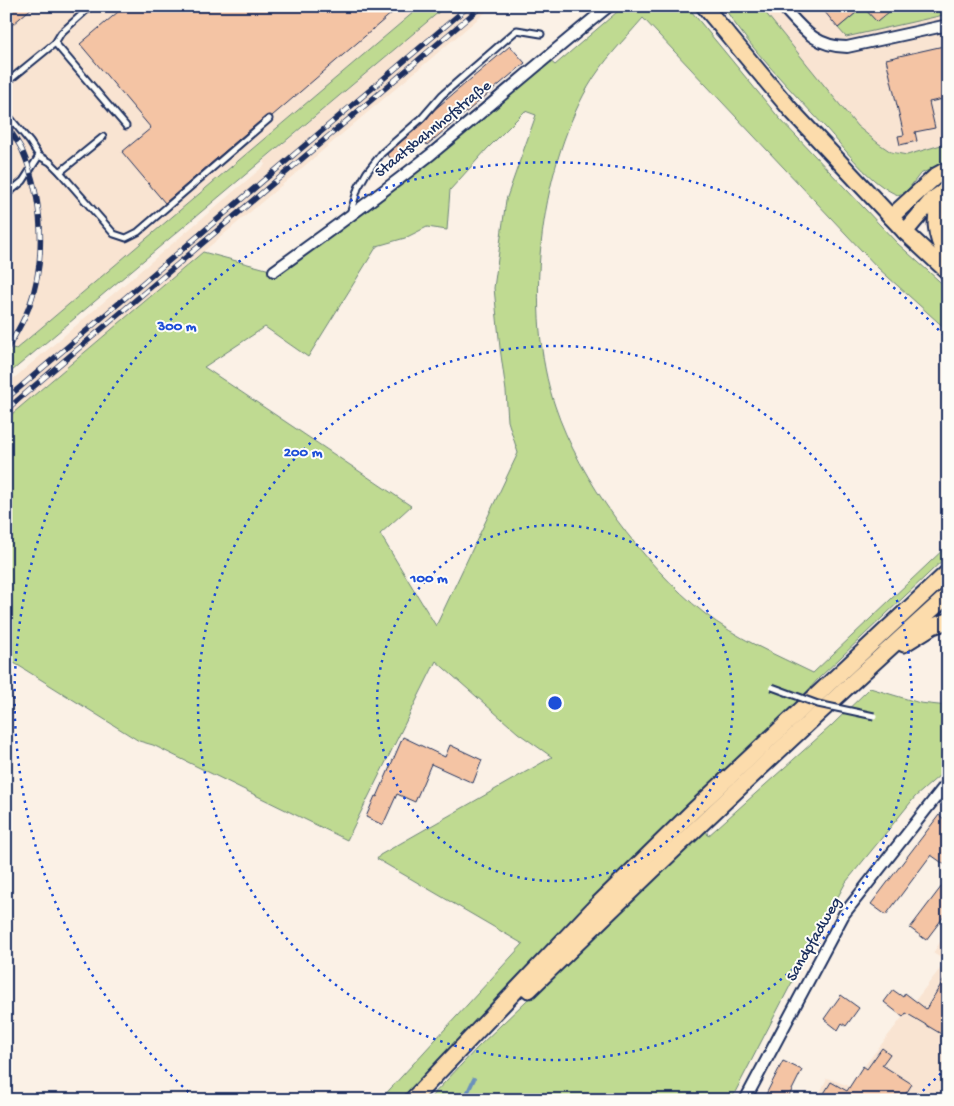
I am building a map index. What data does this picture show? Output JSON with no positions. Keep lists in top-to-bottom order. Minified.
{"streets":{"street":["Staatsbahnhofstraße","Sandpfadweg"]},"rings":["300 m","200 m","100 m"]}
